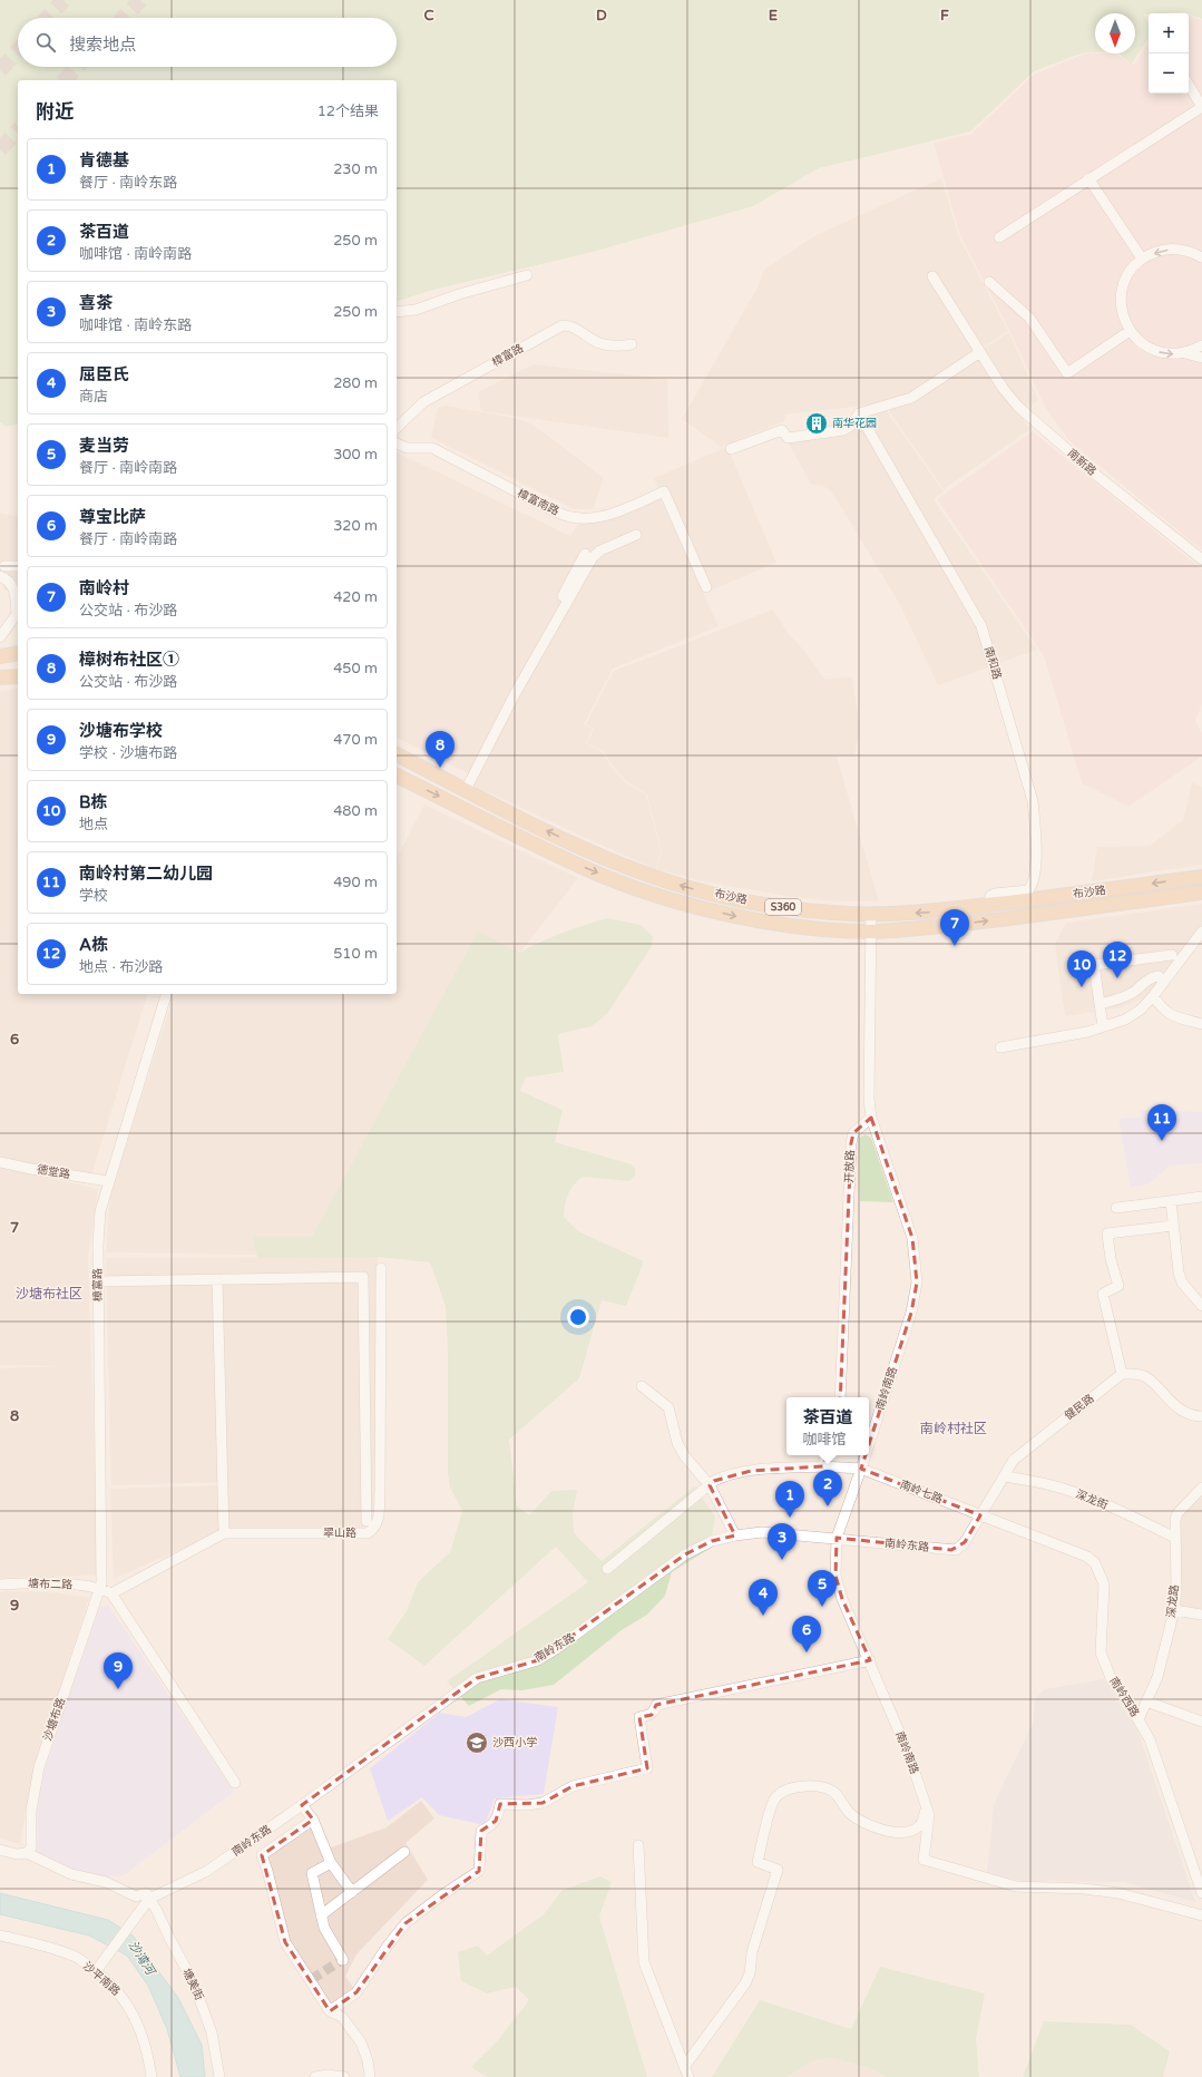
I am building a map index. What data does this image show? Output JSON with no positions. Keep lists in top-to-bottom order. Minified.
{"streets":{"main road":["布沙路","S360"],"street":["樟富路","南新路","樟富南路","南和路","开放路","德堂路","南岭南路","健民路","南岭七路","深龙街","翠山路","南岭东路","塘布二路","深龙路","南岭西路","沙塘布路","沙平南路","塘美街"]},"crossings":[["樟富路","德堂路"],["樟富路","塘布二路"],["樟富路","沙塘布路"],["南和路","布沙路"],["开放路","南岭南路"],["南岭南路","南岭七路"],["南岭南路","南岭东路"],["健民路","南岭七路"],["健民路","深龙街"],["健民路","南岭东路"],["健民路","南岭西路"],["南岭七路","南岭东路"],["南岭七路","南岭西路"],["深龙街","深龙路"],["翠山路","塘布二路"],["南岭东路","南岭西路"],["南岭东路","塘美街"],["塘布二路","沙塘布路"],["深龙路","南岭西路"]],"districts":["沙塘布社区","南岭村社区"],"water":["沙湾河"],"places":{"building":["南华花园"],"school or university":["沙西小学"]},"north":"bottom","page":{"map_buttons":["+","−"],"search":"搜索地点","heading":["附近","12个结果"],"list":[{"mark":"1","name":"肯德基","note":"餐厅 · 南岭东路","value":"230 m"},{"mark":"2","name":"茶百道","note":"咖啡馆 · 南岭南路","value":"250 m"},{"mark":"3","name":"喜茶","note":"咖啡馆 · 南岭东路","value":"250 m"},{"mark":"4","name":"屈臣氏","note":"商店","value":"280 m"},{"mark":"5","name":"麦当劳","note":"餐厅 · 南岭南路","value":"300 m"},{"mark":"6","name":"尊宝比萨","note":"餐厅 · 南岭南路","value":"320 m"},{"mark":"7","name":"南岭村","note":"公交站 · 布沙路","value":"420 m"},{"mark":"8","name":"樟树布社区①","note":"公交站 · 布沙路","value":"450 m"},{"mark":"9","name":"沙塘布学校","note":"学校 · 沙塘布路","value":"470 m"},{"mark":"10","name":"B栋","note":"地点","value":"480 m"},{"mark":"11","name":"南岭村第二幼儿园","note":"学校","value":"490 m"},{"mark":"12","name":"A栋","note":"地点 · 布沙路","value":"510 m"}],"pins":["8","7","12","10","11","2","1","3","5","4","6","9"],"popup":["茶百道","咖啡馆"]},"grid":{"columns":["C","D","E","F"],"rows":["6","7","8","9"]}}
